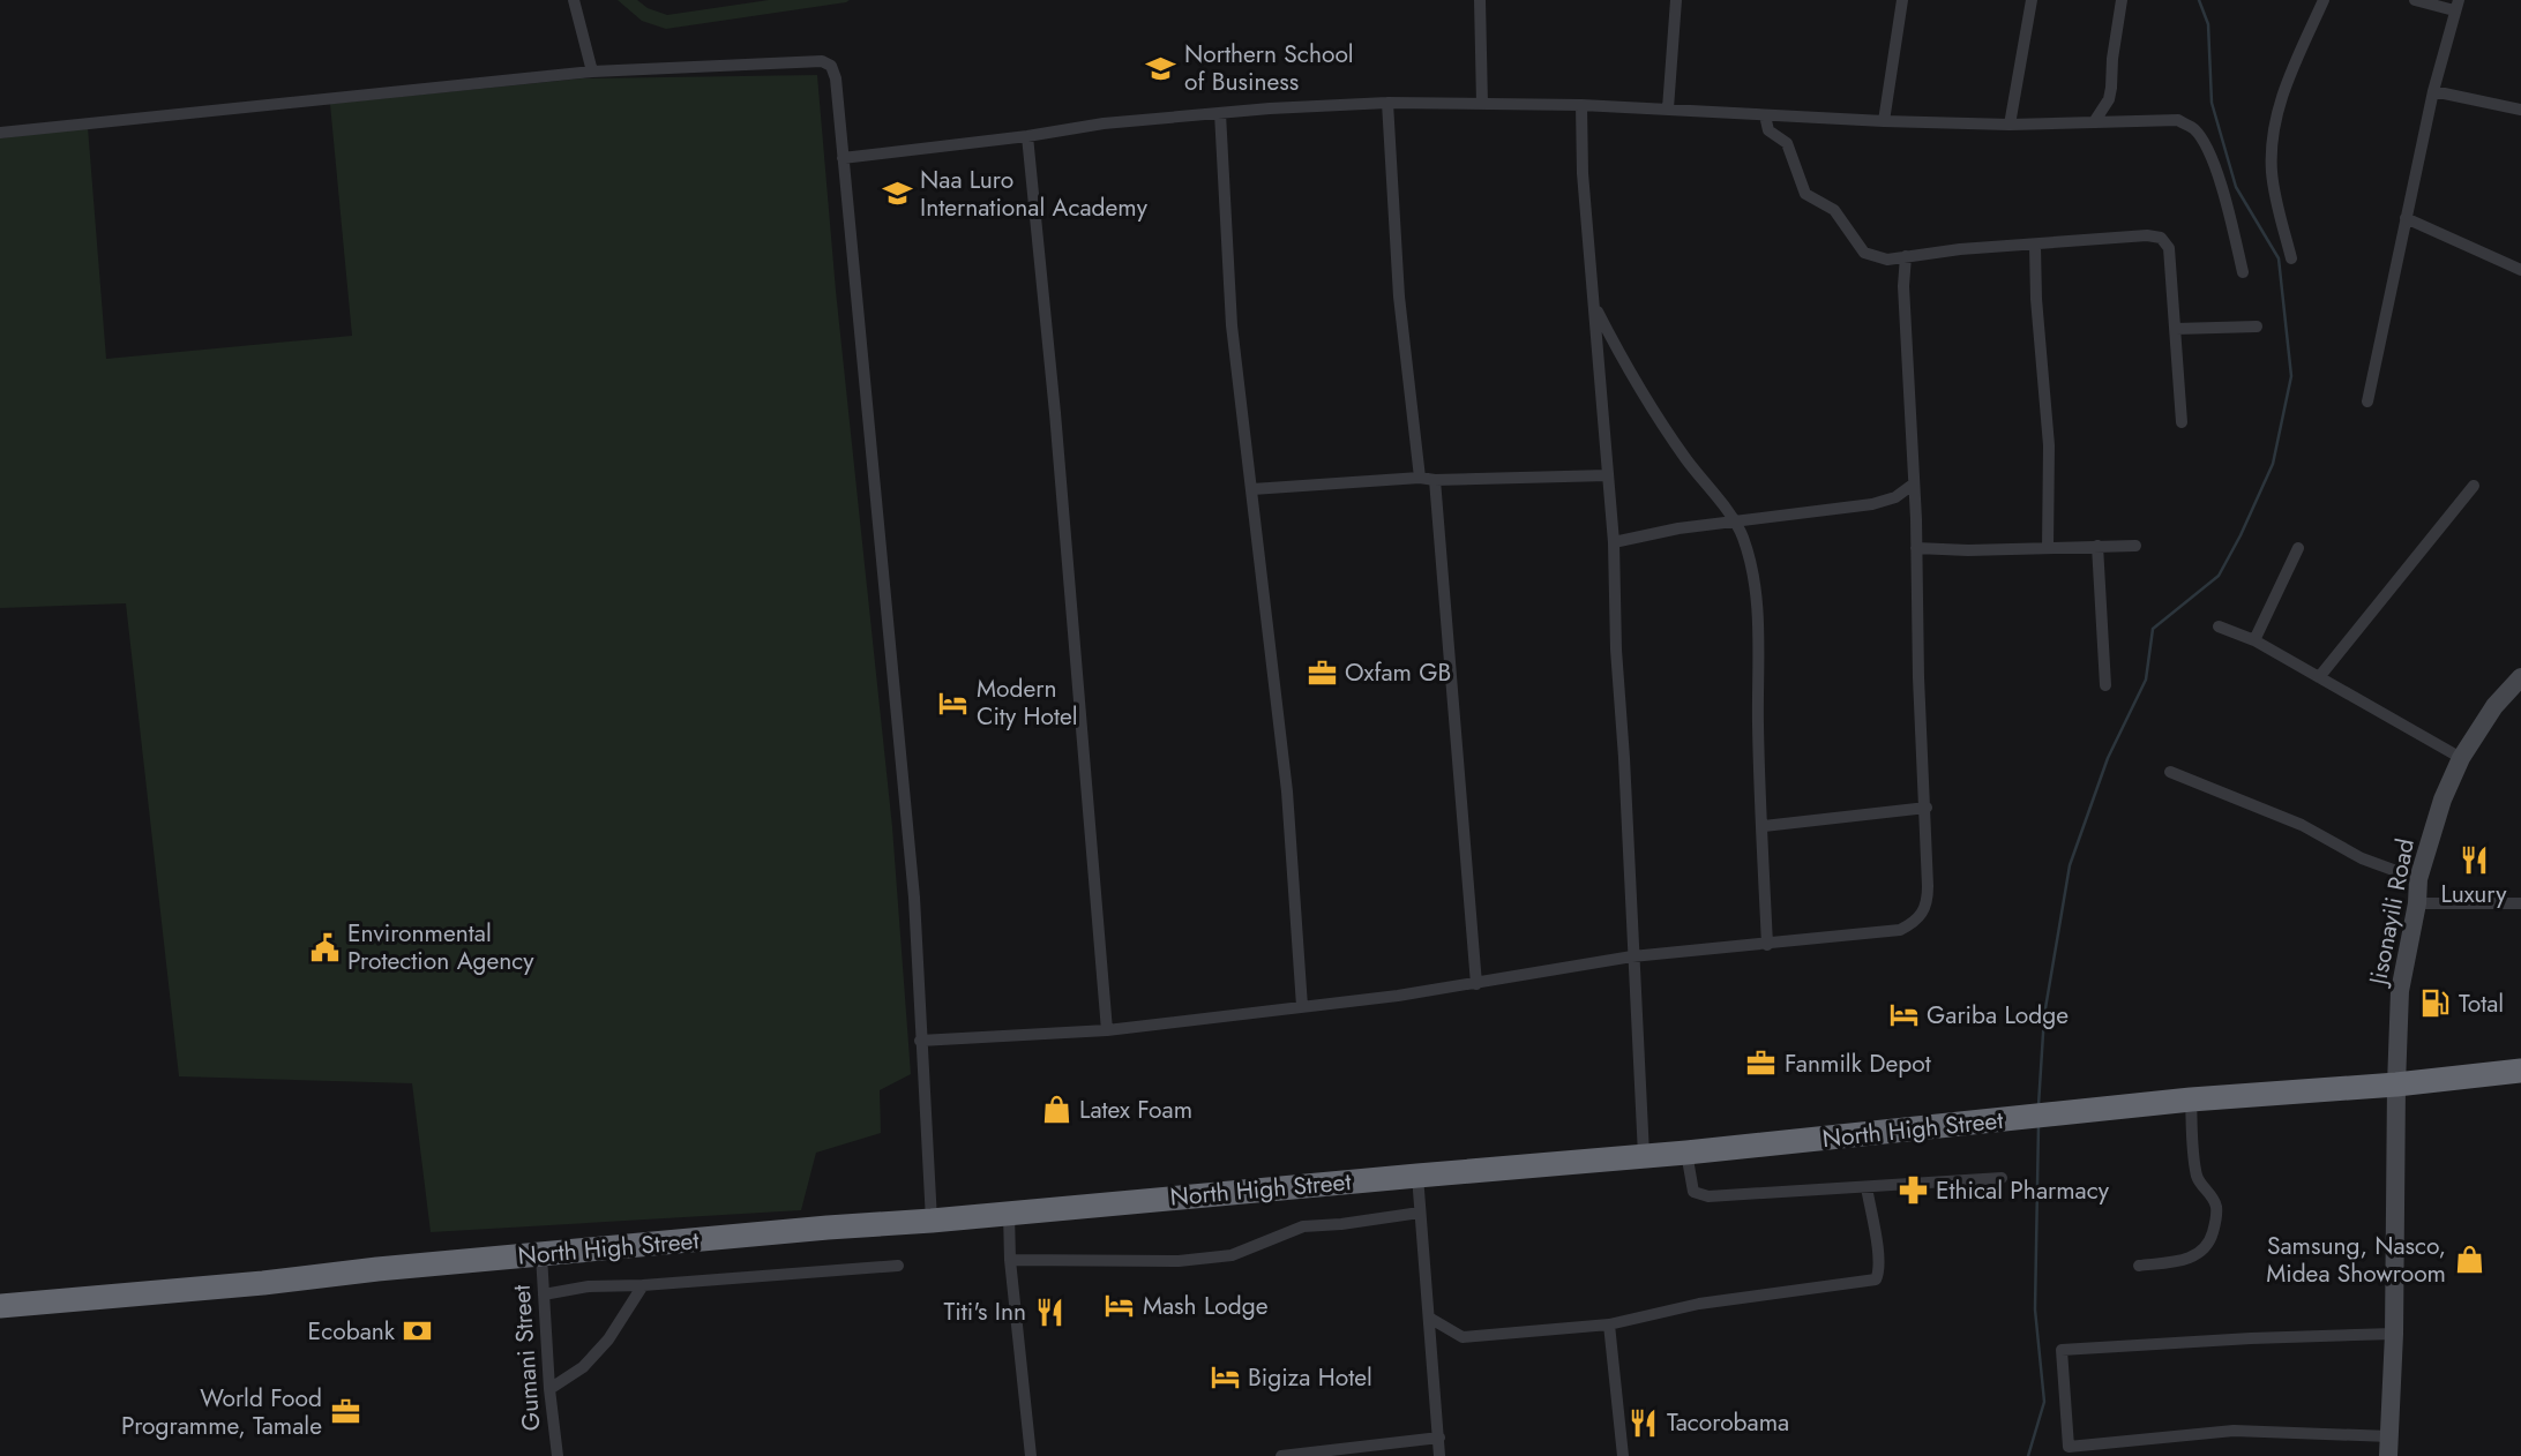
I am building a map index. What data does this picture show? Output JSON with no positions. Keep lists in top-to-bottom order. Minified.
{"streets":{"highway":["North High Street"],"street":["Jisonayili Road","Gumani Street"]},"crossings":[["Jisonayili Road","North High Street"],["North High Street","Gumani Street"]],"places":{"school or university":["Northern School of Business","Naa Luro International Academy"],"office":["Oxfam GB","Fanmilk Depot","World Food Programme, Tamale"],"hotel":["Modern City Hotel","Gariba Lodge","Mash Lodge","Bigiza Hotel"],"restaurant":["Luxury","Titi's Inn","Tacorobama"],"public building":["Environmental Protection Agency"],"fuel station":["Total"],"shop":["Latex Foam","Samsung, Nasco, Midea Showroom"],"pharmacy":["Ethical Pharmacy"],"bank":["Ecobank"]}}
